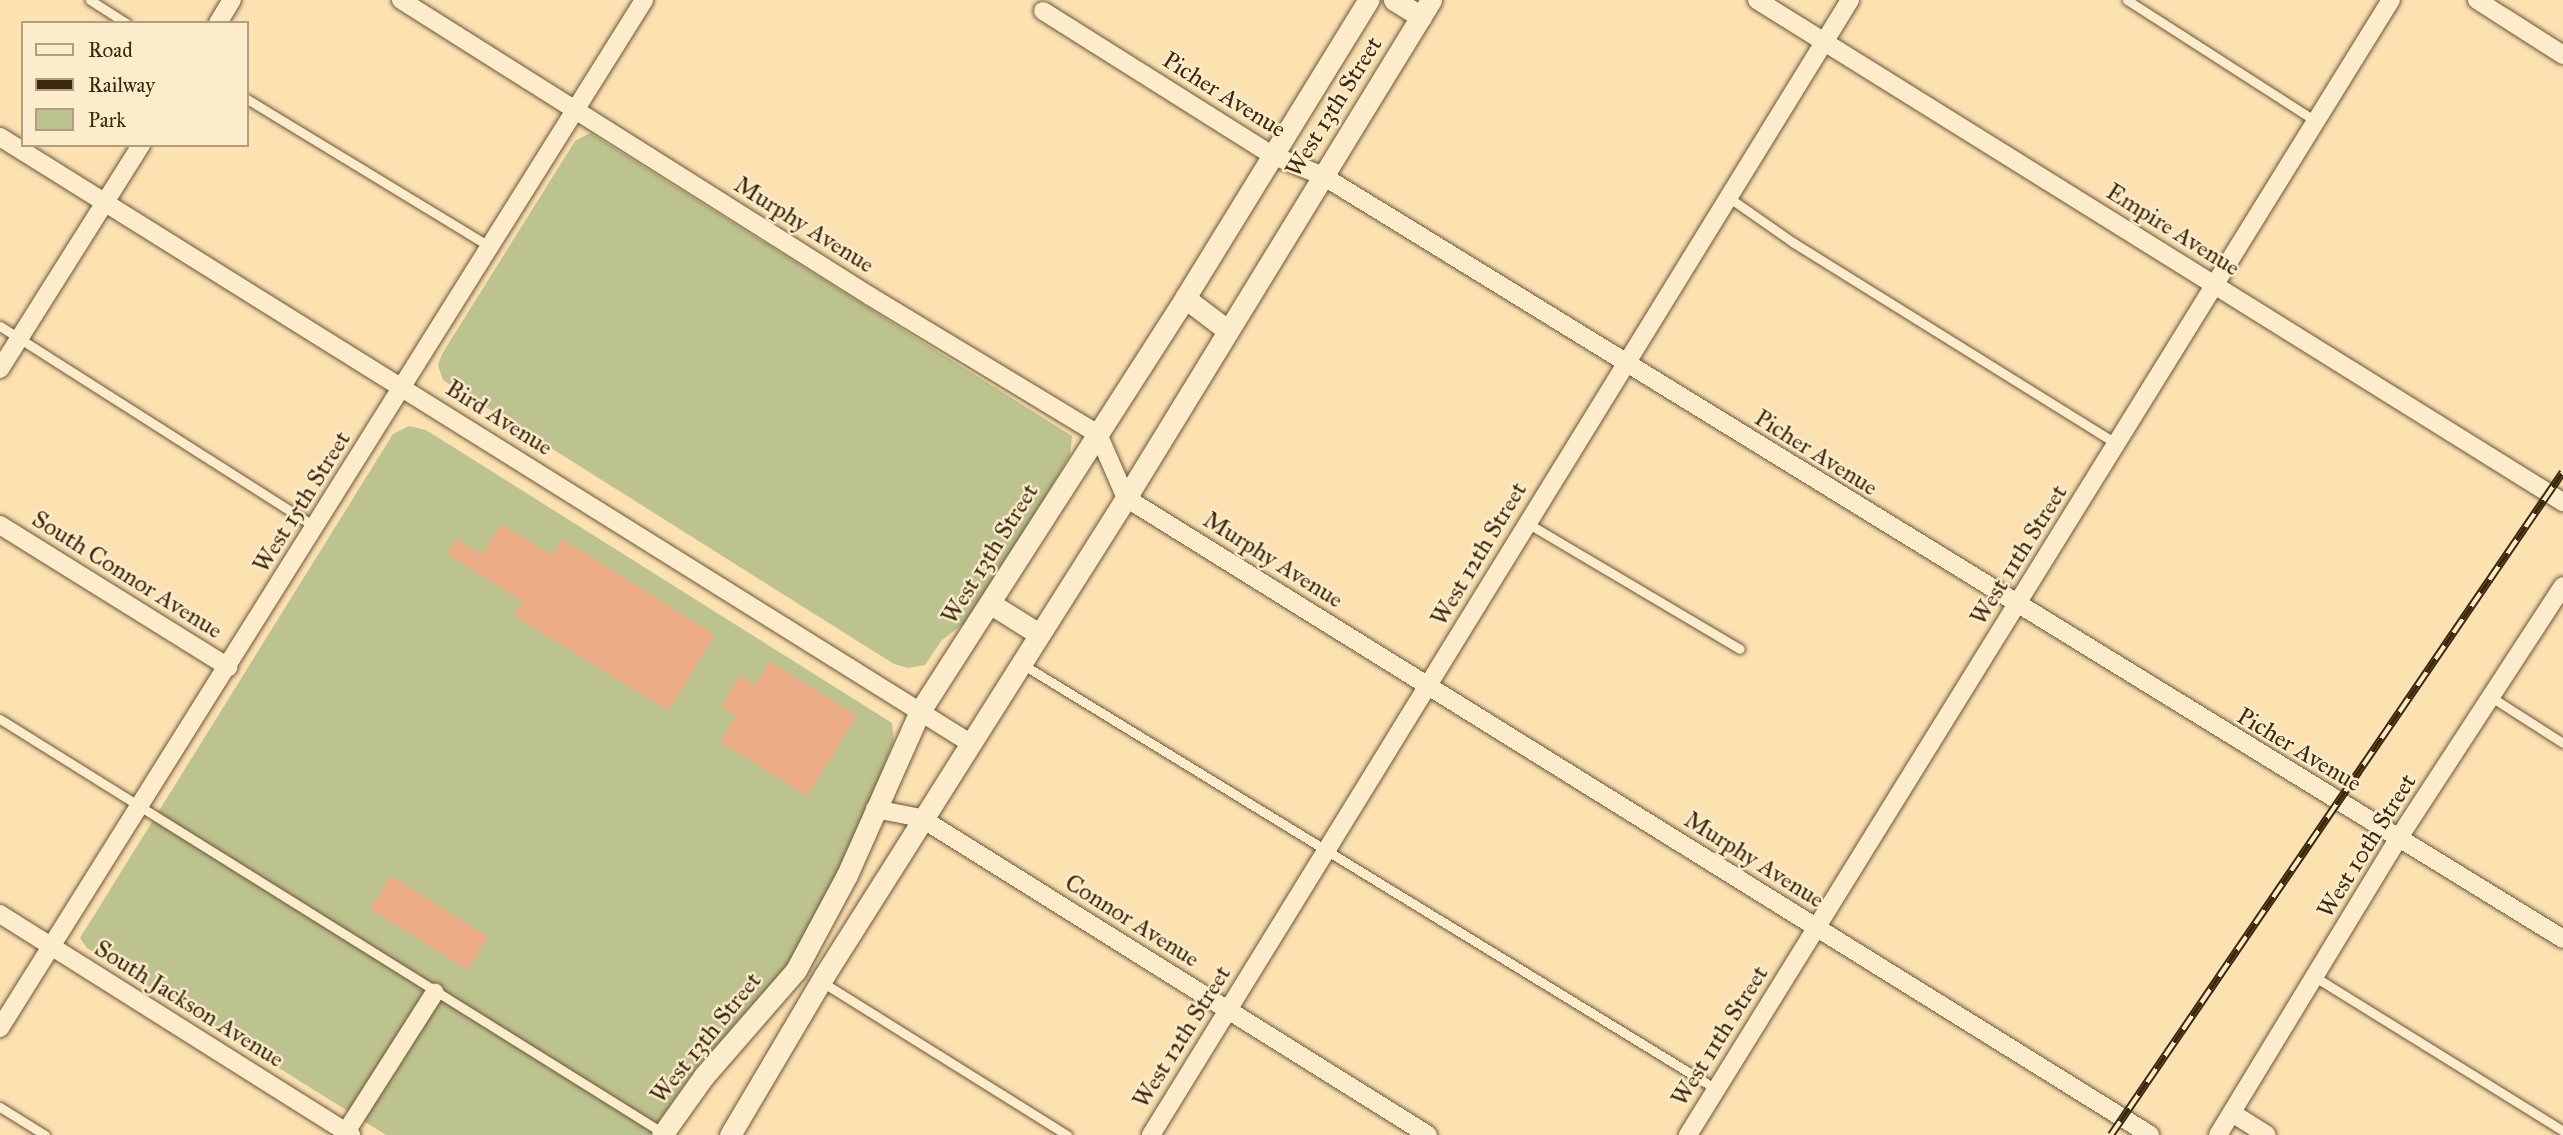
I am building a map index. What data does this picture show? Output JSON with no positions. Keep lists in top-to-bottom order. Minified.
{"streets":{"street":["Picher Avenue","West 13th Street","Murphy Avenue","Empire Avenue","Bird Avenue","West 15th Street","West 12th Street","West 11th Street","South Connor Avenue","West 10th Street","Connor Avenue","South Jackson Avenue"]},"crossings":[["Picher Avenue","West 13th Street"],["Picher Avenue","West 12th Street"],["Picher Avenue","West 11th Street"],["Picher Avenue","West 10th Street"],["West 13th Street","Murphy Avenue"],["West 13th Street","Bird Avenue"],["West 13th Street","Connor Avenue"],["Murphy Avenue","West 15th Street"],["Murphy Avenue","West 12th Street"],["Murphy Avenue","West 11th Street"],["Empire Avenue","West 12th Street"],["Empire Avenue","West 11th Street"],["Bird Avenue","West 15th Street"],["West 15th Street","South Connor Avenue"],["West 15th Street","South Jackson Avenue"],["West 12th Street","Connor Avenue"]],"legend":["Road","Railway","Park"]}
